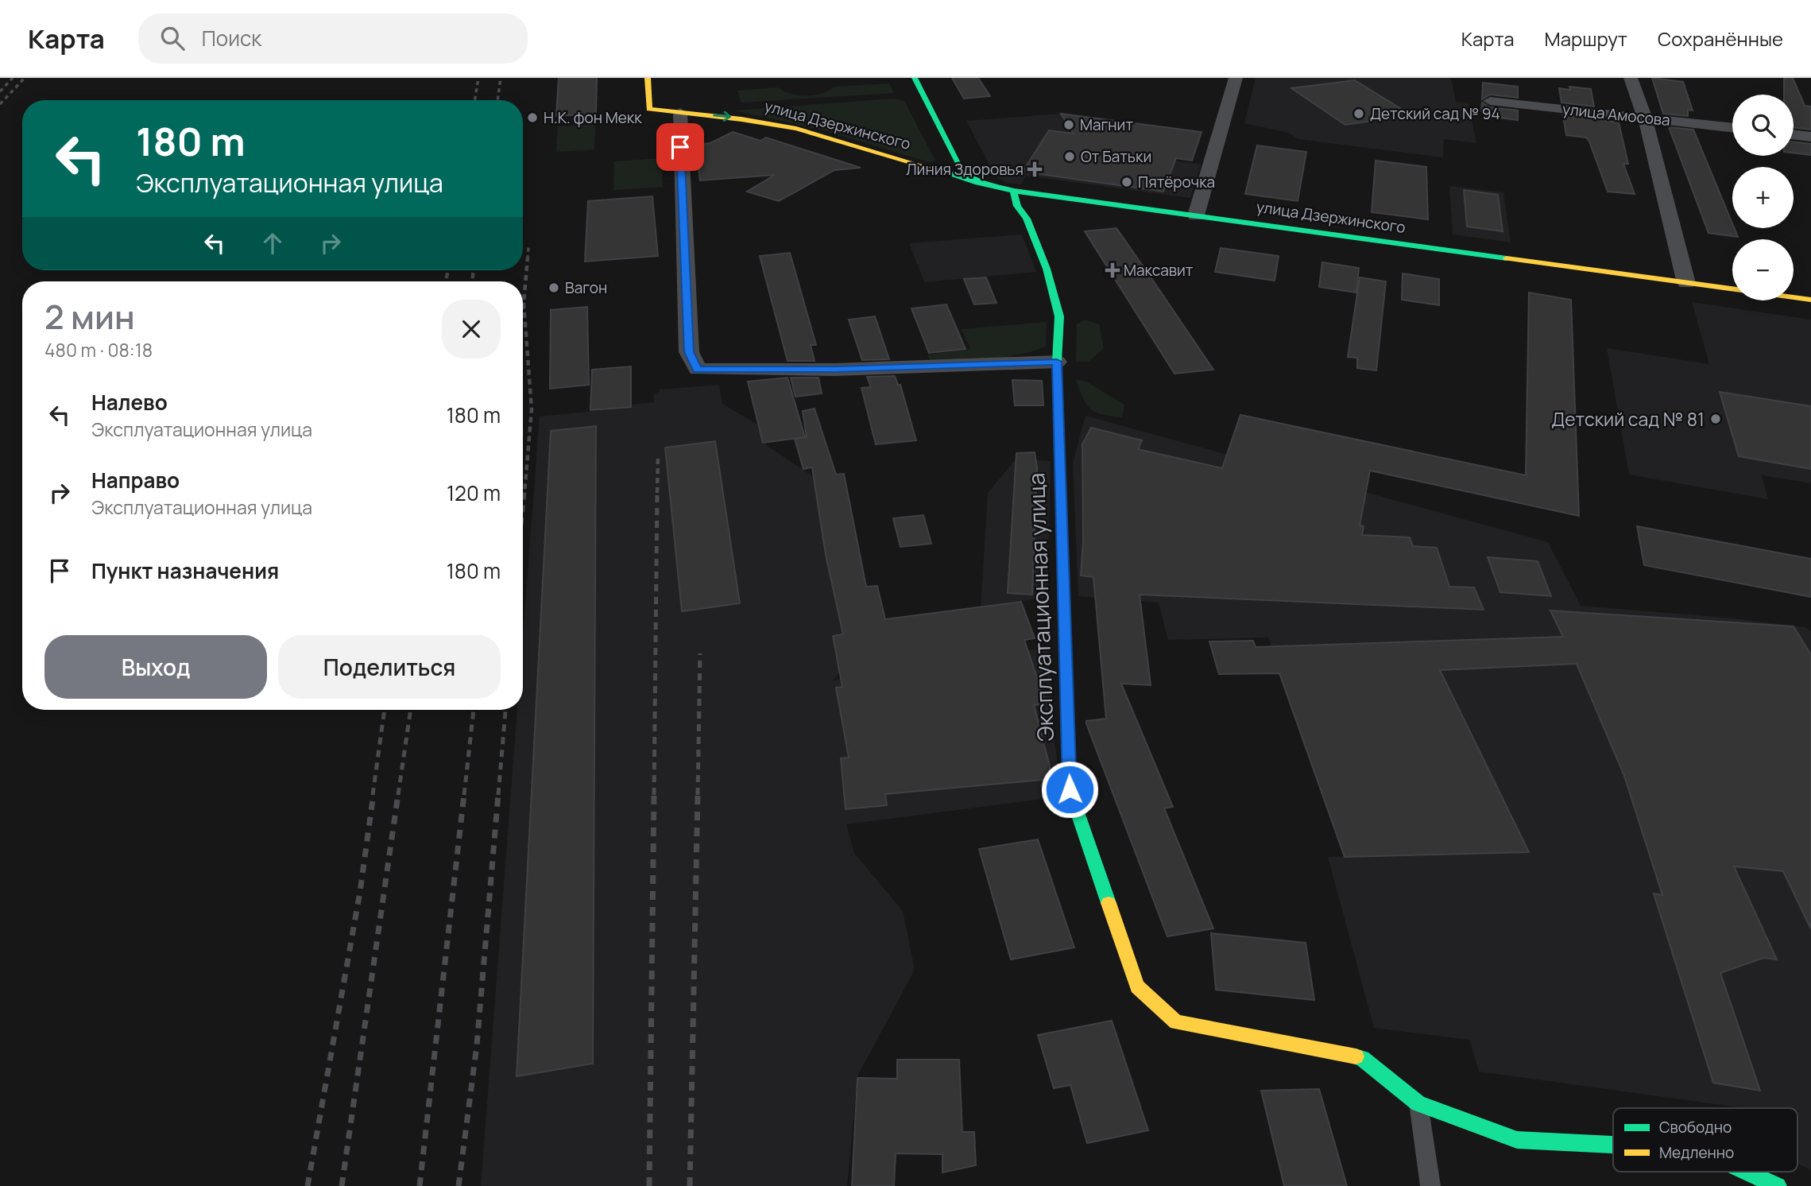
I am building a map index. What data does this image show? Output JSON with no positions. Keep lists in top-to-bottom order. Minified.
{"streets":{"street":["улица Амосова","улица Дзержинского","Эксплуатационная улица"]},"crossings":[["улица Дзержинского","Эксплуатационная улица"]],"places":{"other":["Детский сад № 94","Н.К. фон Мекк","Магнит","От Батьки","Пятёрочка","Вагон","Детский сад № 81"],"health":["Линия Здоровья","Максавит"]},"legend":["Свободно","Медленно"],"page":{"header":"Карта","search":"Поиск","nav":["Карта","Маршрут","Сохранённые"],"map_buttons":["+","−"],"turn":["180 m","Эксплуатационная улица"],"heading":["2 мин","480 m · 08:18"],"list":[{"name":"Налево","note":"Эксплуатационная улица","value":"180 m"},{"name":"Направо","note":"Эксплуатационная улица","value":"120 m"},{"name":"Пункт назначения","value":"180 m"}],"buttons":["Выход","Поделиться"]}}
